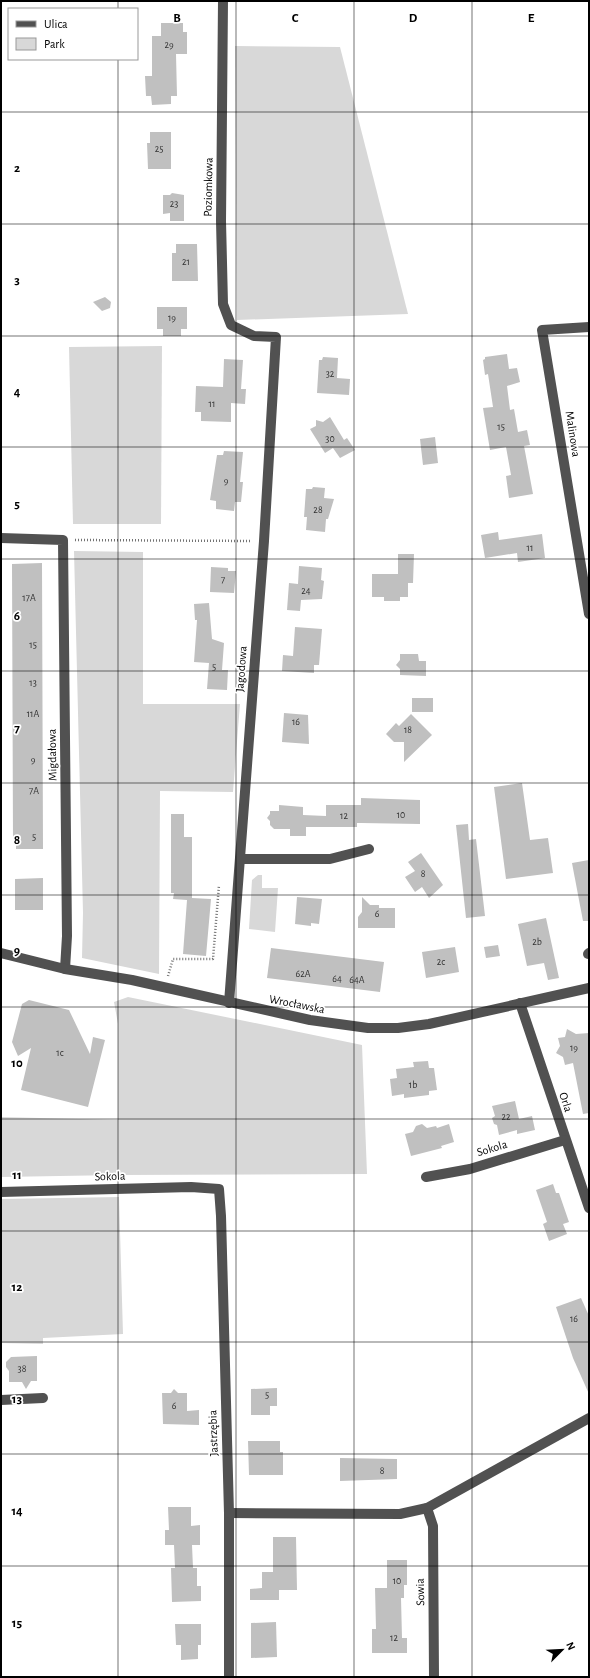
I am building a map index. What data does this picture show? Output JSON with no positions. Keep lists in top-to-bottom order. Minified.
{"streets":{"street":["Poziomkowa","Malinowa","Jagodowa","Migdałowa","Wrocławska","Orla","Sokola","Jastrzębia","Sowia"]},"crossings":[["Poziomkowa","Jagodowa"],["Jagodowa","Wrocławska"],["Migdałowa","Wrocławska"],["Wrocławska","Orla"],["Orla","Sokola"],["Sokola","Jastrzębia"]],"house_numbers":["29","25","23","21","19","32","11","15","30","9","28","11","7","24","17A","15","5","13","11A","16","18","9","7A","10","12","5","8","6","2b","2c","62A","64","64A","19","1c","1b","22","16","38","5","6","8","10","12"],"legend":["Ulica","Park"],"north":"top right","grid":{"columns":["B","C","D","E"],"rows":["2","3","4","5","6","7","8","9","10","11","12","13","14","15"]}}
